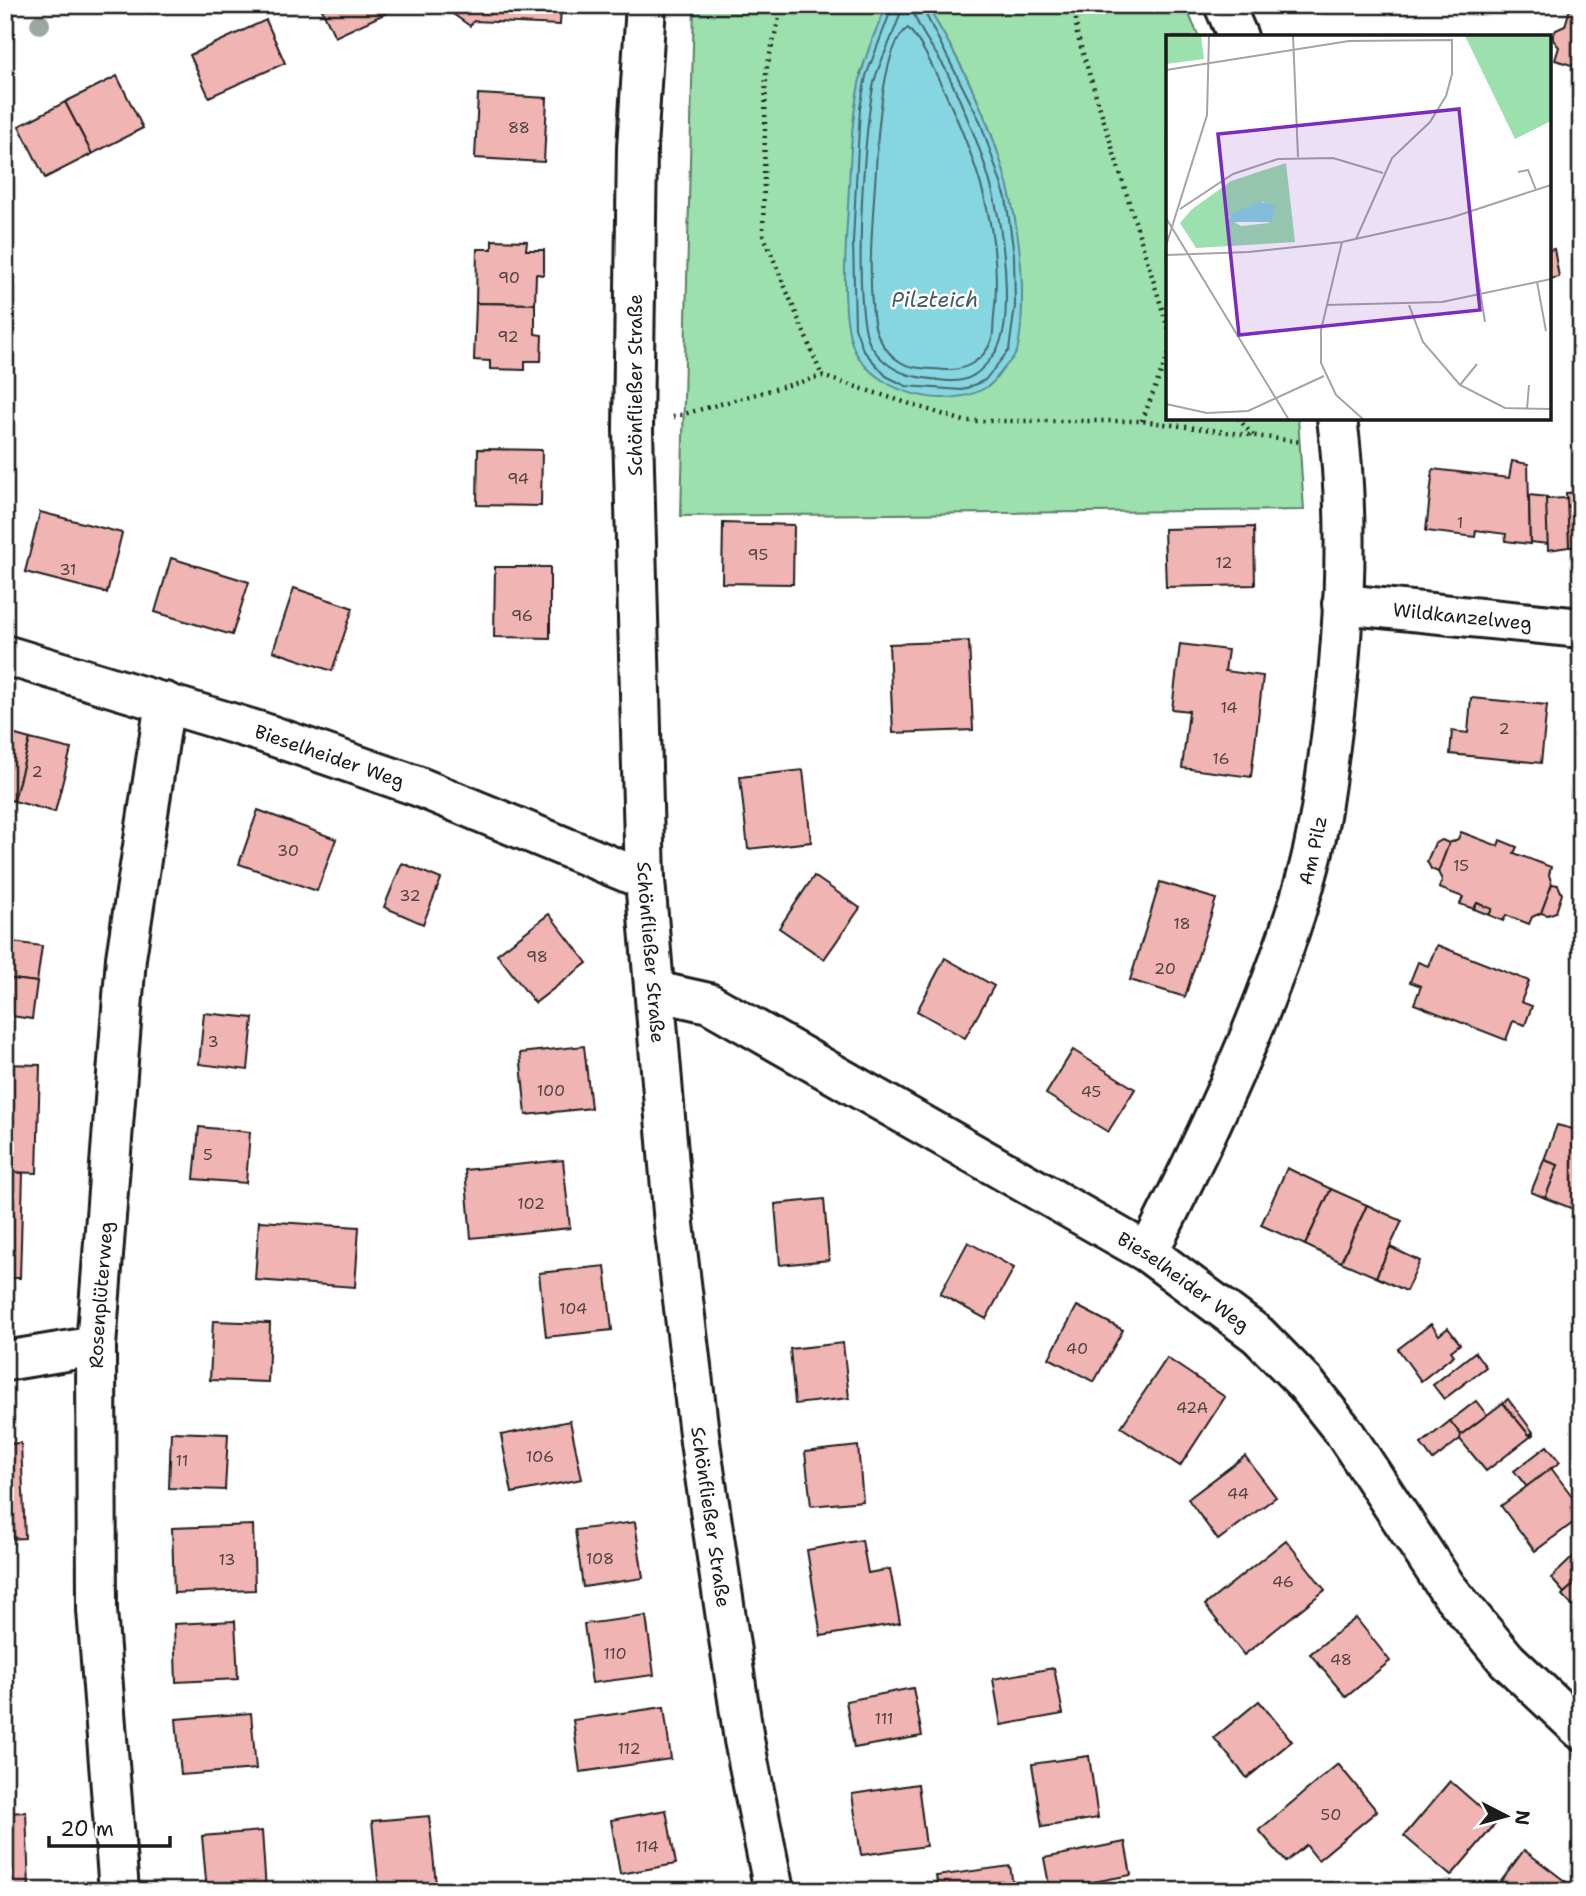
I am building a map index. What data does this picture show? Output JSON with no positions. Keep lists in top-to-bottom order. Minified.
{"streets":{"street":["Schönfließer Straße","Wildkanzelweg","Bieselheider Weg","Am Pilz","Rosenplüterweg"]},"crossings":[["Schönfließer Straße","Bieselheider Weg"],["Wildkanzelweg","Am Pilz"],["Bieselheider Weg","Am Pilz"],["Bieselheider Weg","Rosenplüterweg"]],"water":["Pilzteich"],"house_numbers":["88","90","92","94","1","95","12","31","96","14","2","16","2","30","15","32","18","98","20","3","100","45","5","102","104","40","42A","106","11","44","108","13","46","110","48","111","112","50","114"],"scale_bar":"20 m","north":"right"}
